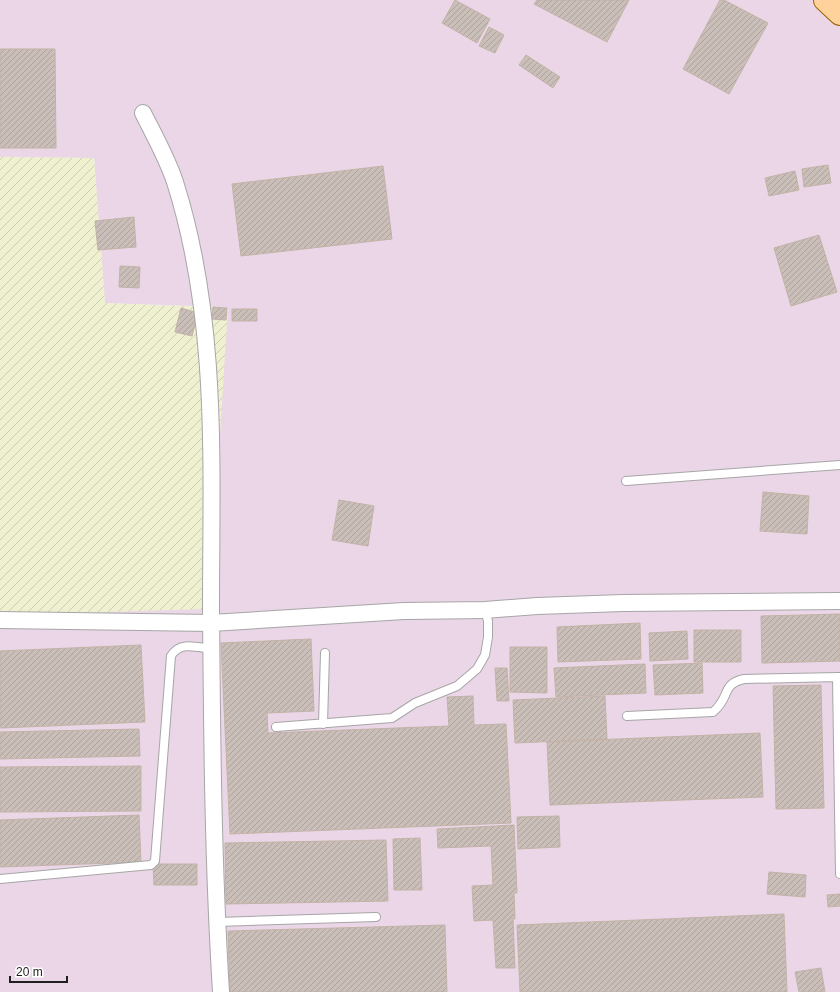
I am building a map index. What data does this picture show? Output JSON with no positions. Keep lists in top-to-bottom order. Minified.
{"scale_bar":"20 m"}
